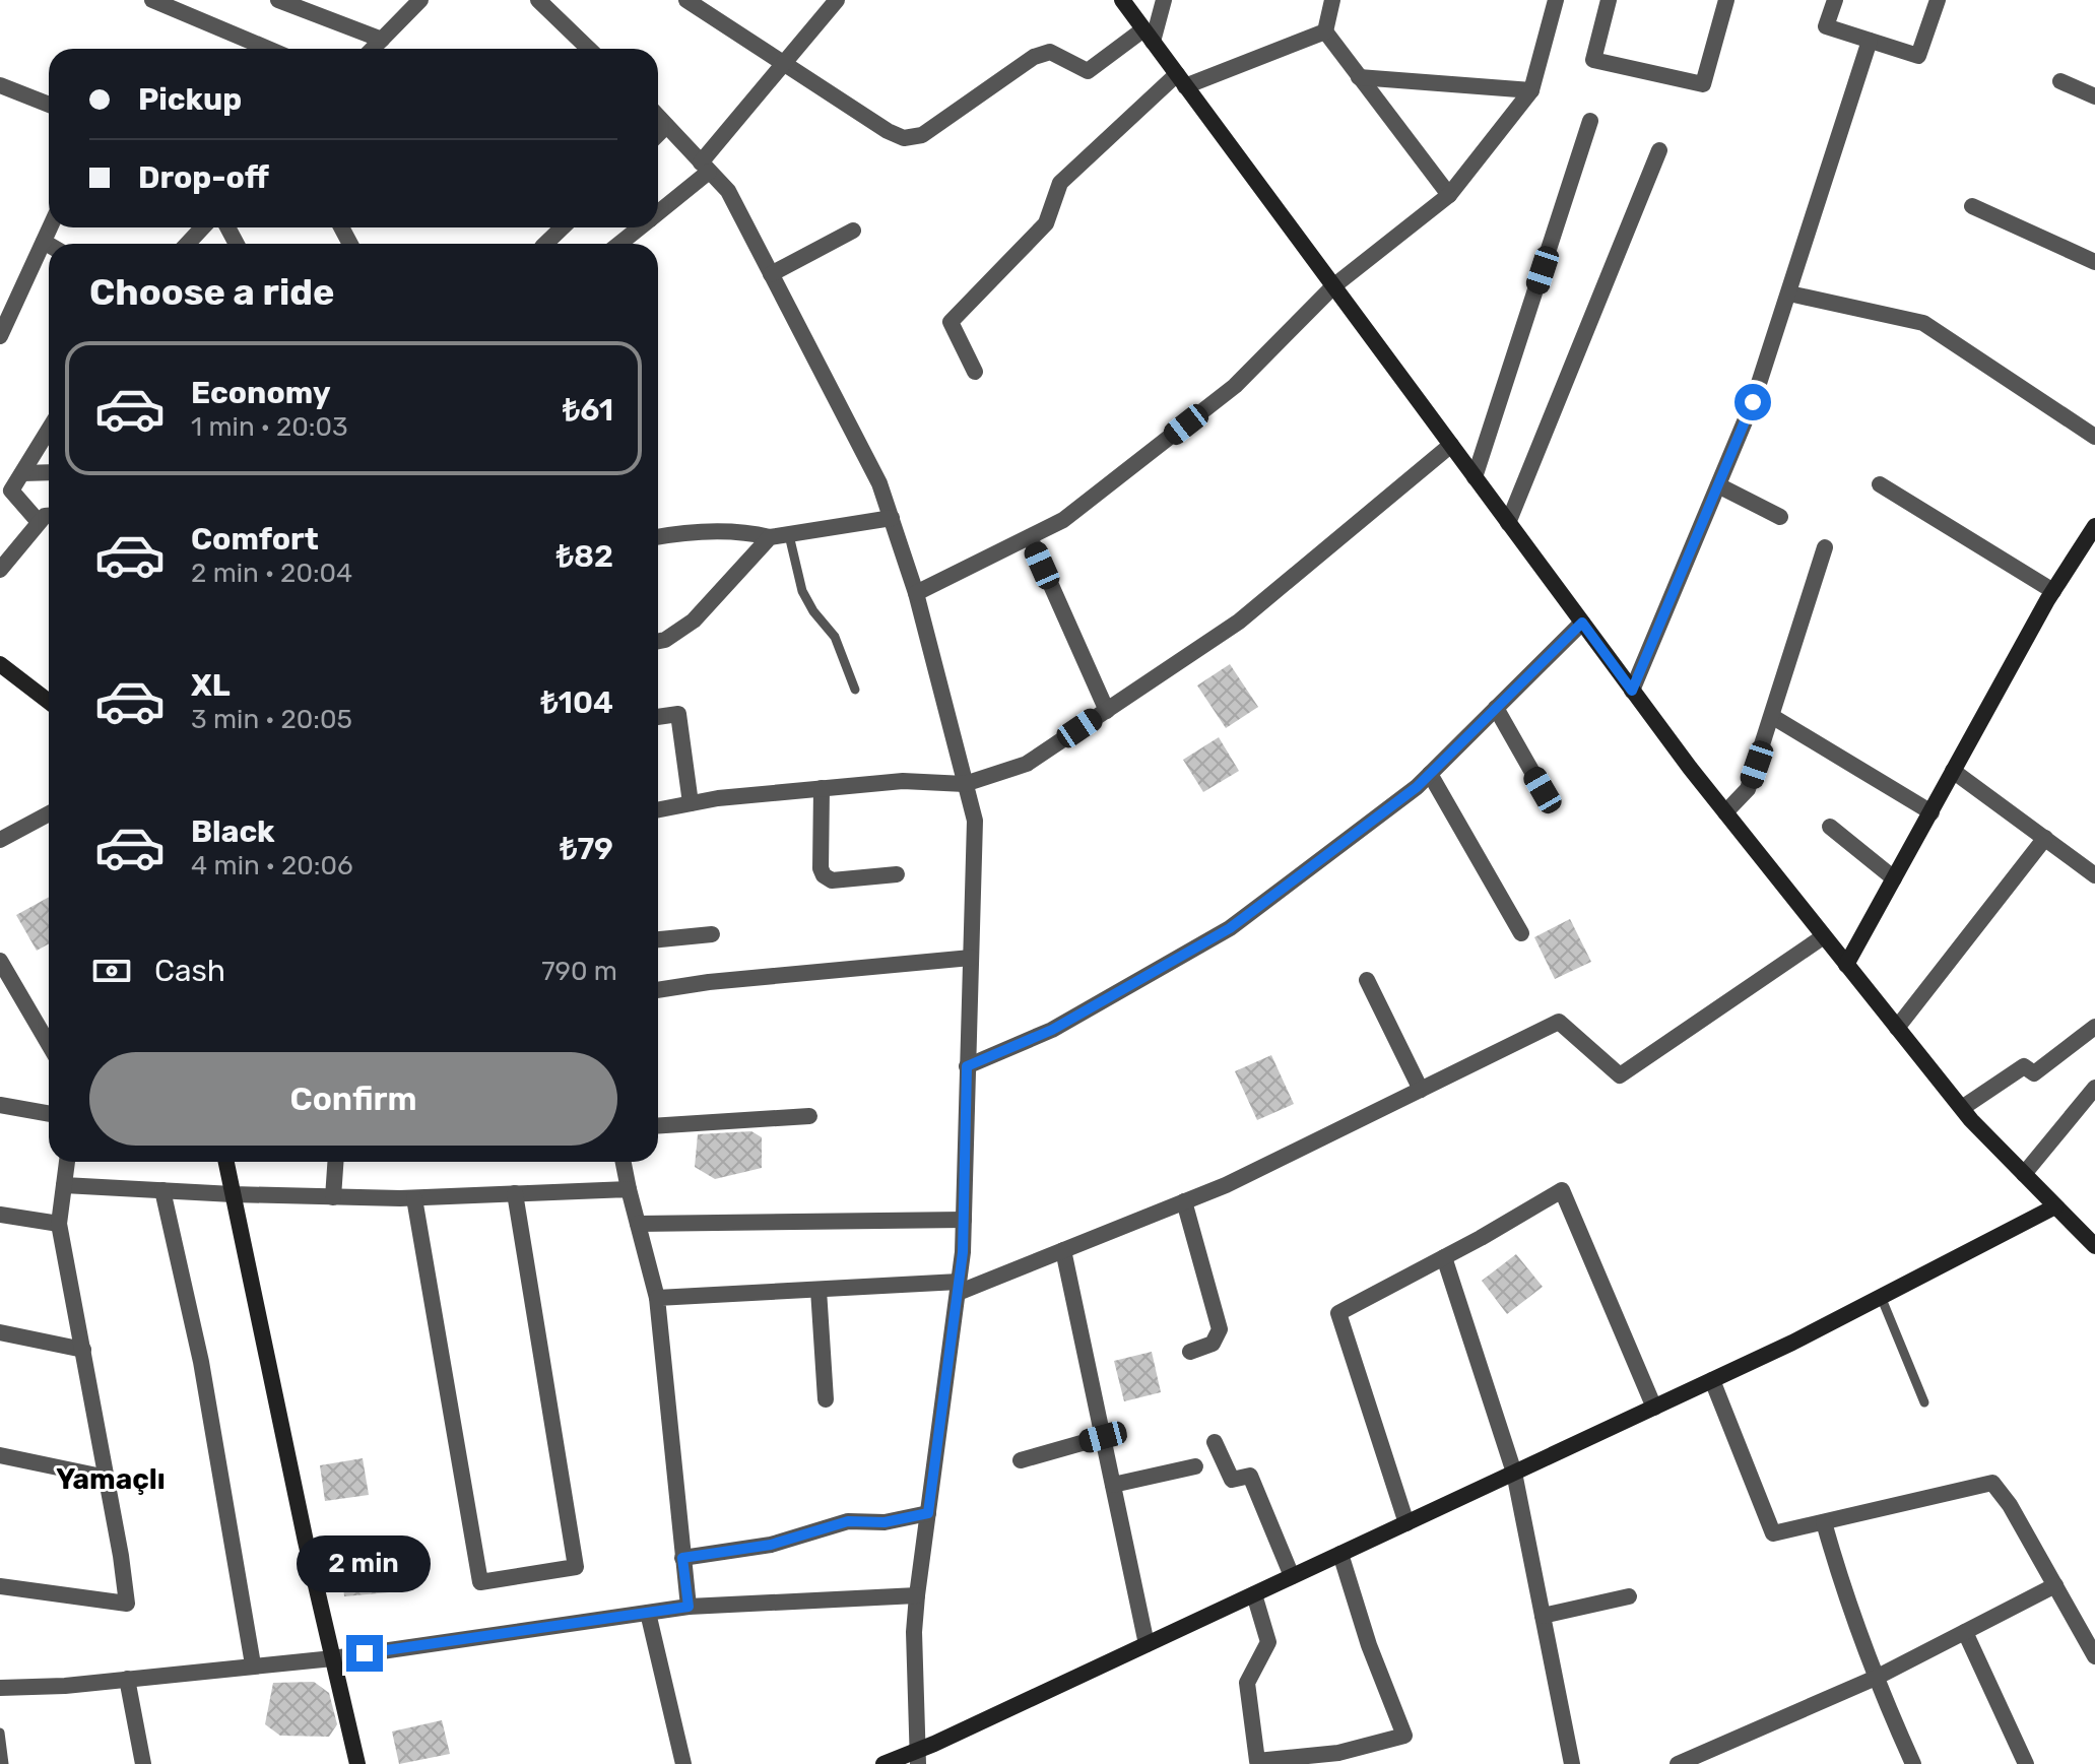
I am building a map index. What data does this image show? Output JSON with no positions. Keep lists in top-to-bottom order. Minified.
{"districts":["Yamaçlı"],"page":{"banner":["Pickup","Drop-off"],"heading":"Choose a ride","list":[{"name":"Economy","note":"1 min · 20:03","value":"₺61"},{"name":"Comfort","note":"2 min · 20:04","value":"₺82"},{"name":"XL","note":"3 min · 20:05","value":"₺104"},{"name":"Black","note":"4 min · 20:06","value":"₺79"}],"pay":["Cash","790 m"],"buttons":"Confirm","bubble":"2 min"}}
